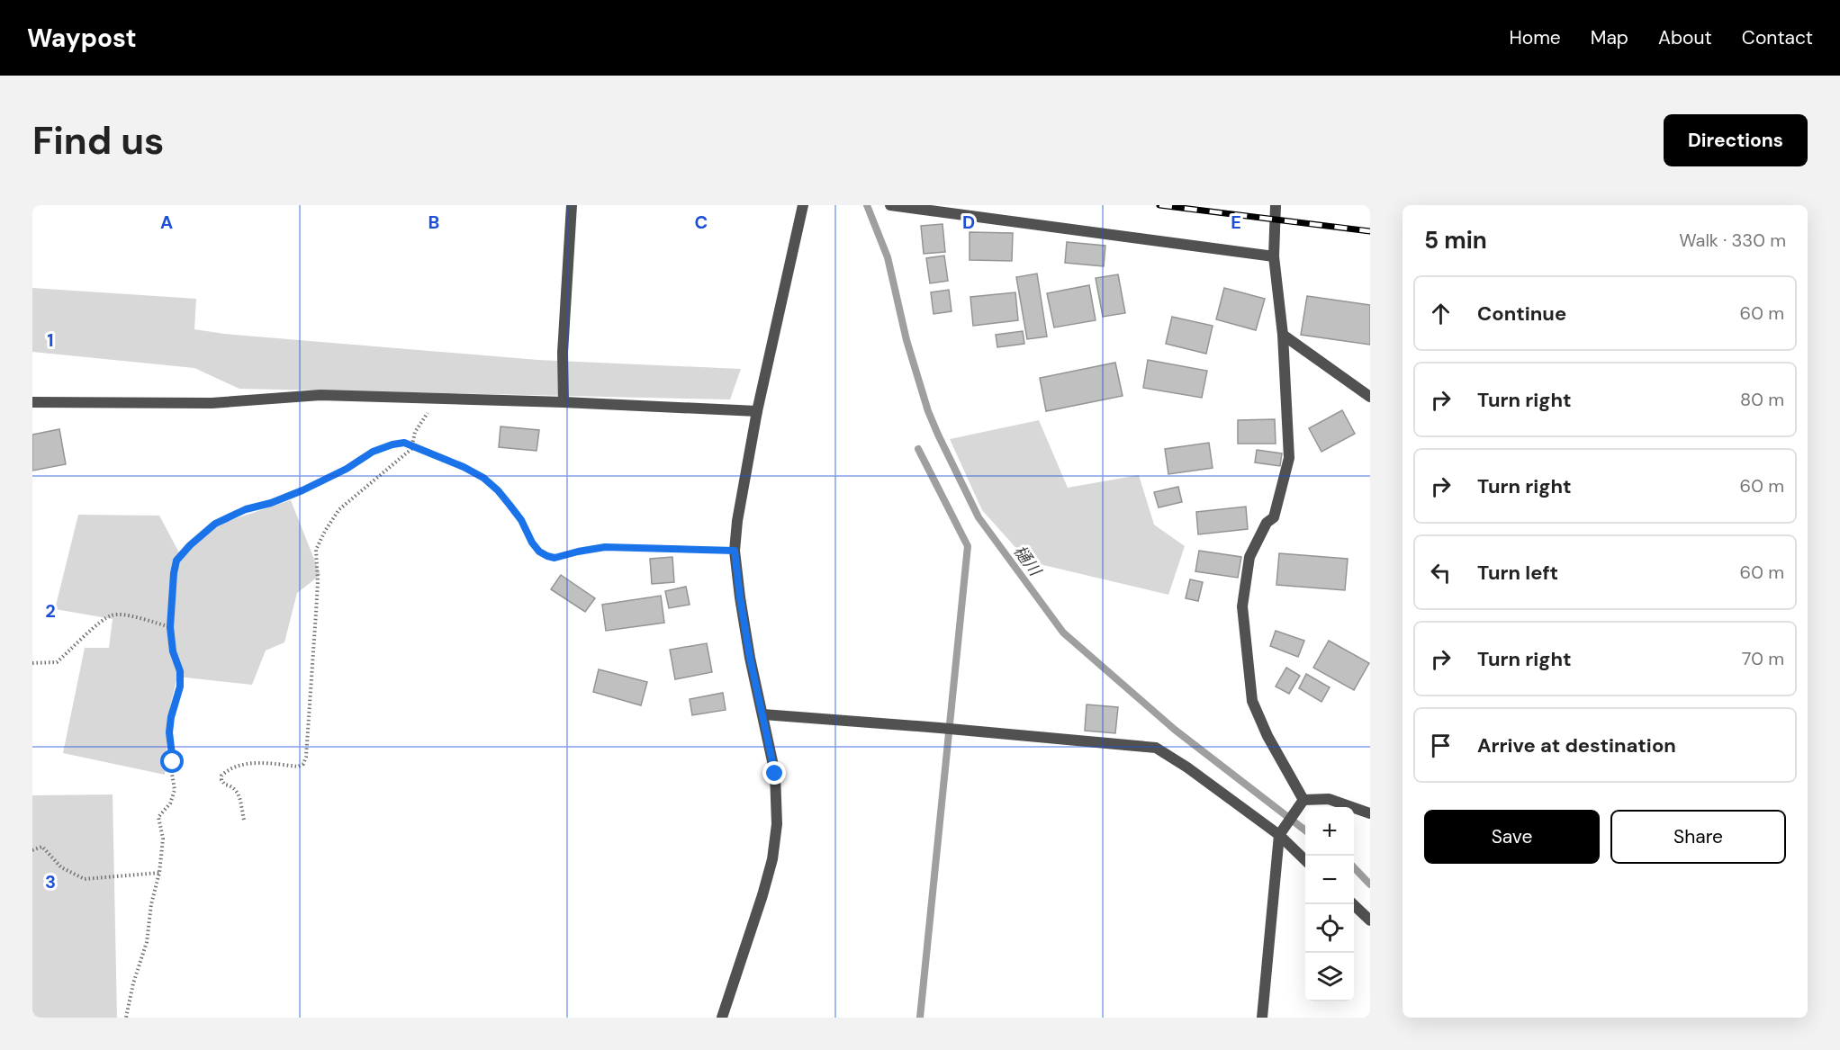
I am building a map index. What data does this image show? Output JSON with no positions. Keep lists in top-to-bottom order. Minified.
{"water":["樋川"],"page":{"header":"Waypost","nav":["Home","Map","About","Contact"],"buttons":["Directions",["Save","Share"]],"title":"Find us","heading":["5 min","Walk · 330 m"],"list":[["Continue","60 m"],["Turn right","80 m"],["Turn right","60 m"],["Turn left","60 m"],["Turn right","70 m"],"Arrive at destination"],"map_buttons":["+","−"]},"grid":{"columns":["A","B","C","D","E"],"rows":["1","2","3"]}}
